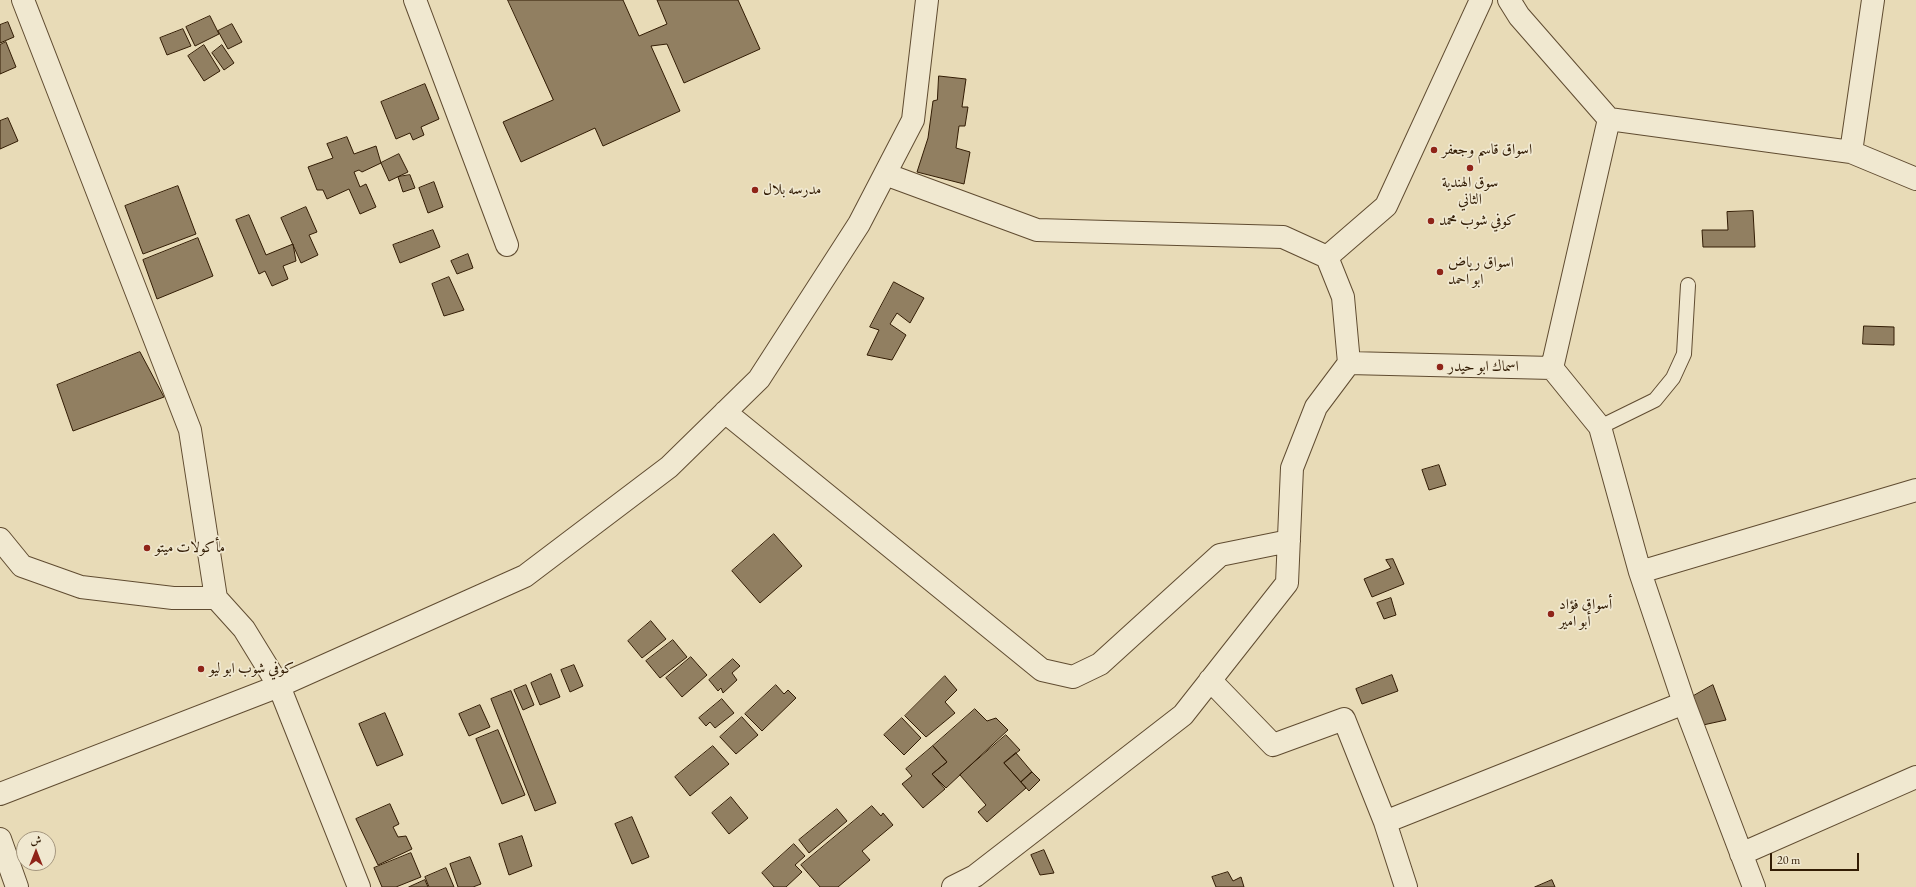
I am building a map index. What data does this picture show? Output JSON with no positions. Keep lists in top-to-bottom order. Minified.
{"places":["اسواق قاسم وجعفر","سوق الهندية الثاني","مدرسه بلال","كوفي شوب محمد","اسواق رياض ابو احمد","اسماك ابو حيدر","مأكولات ميتو","أسواق فؤاد أبو امير","كوفي شوب ابو ليو"],"scale_bar":"20 m","north":"top"}
